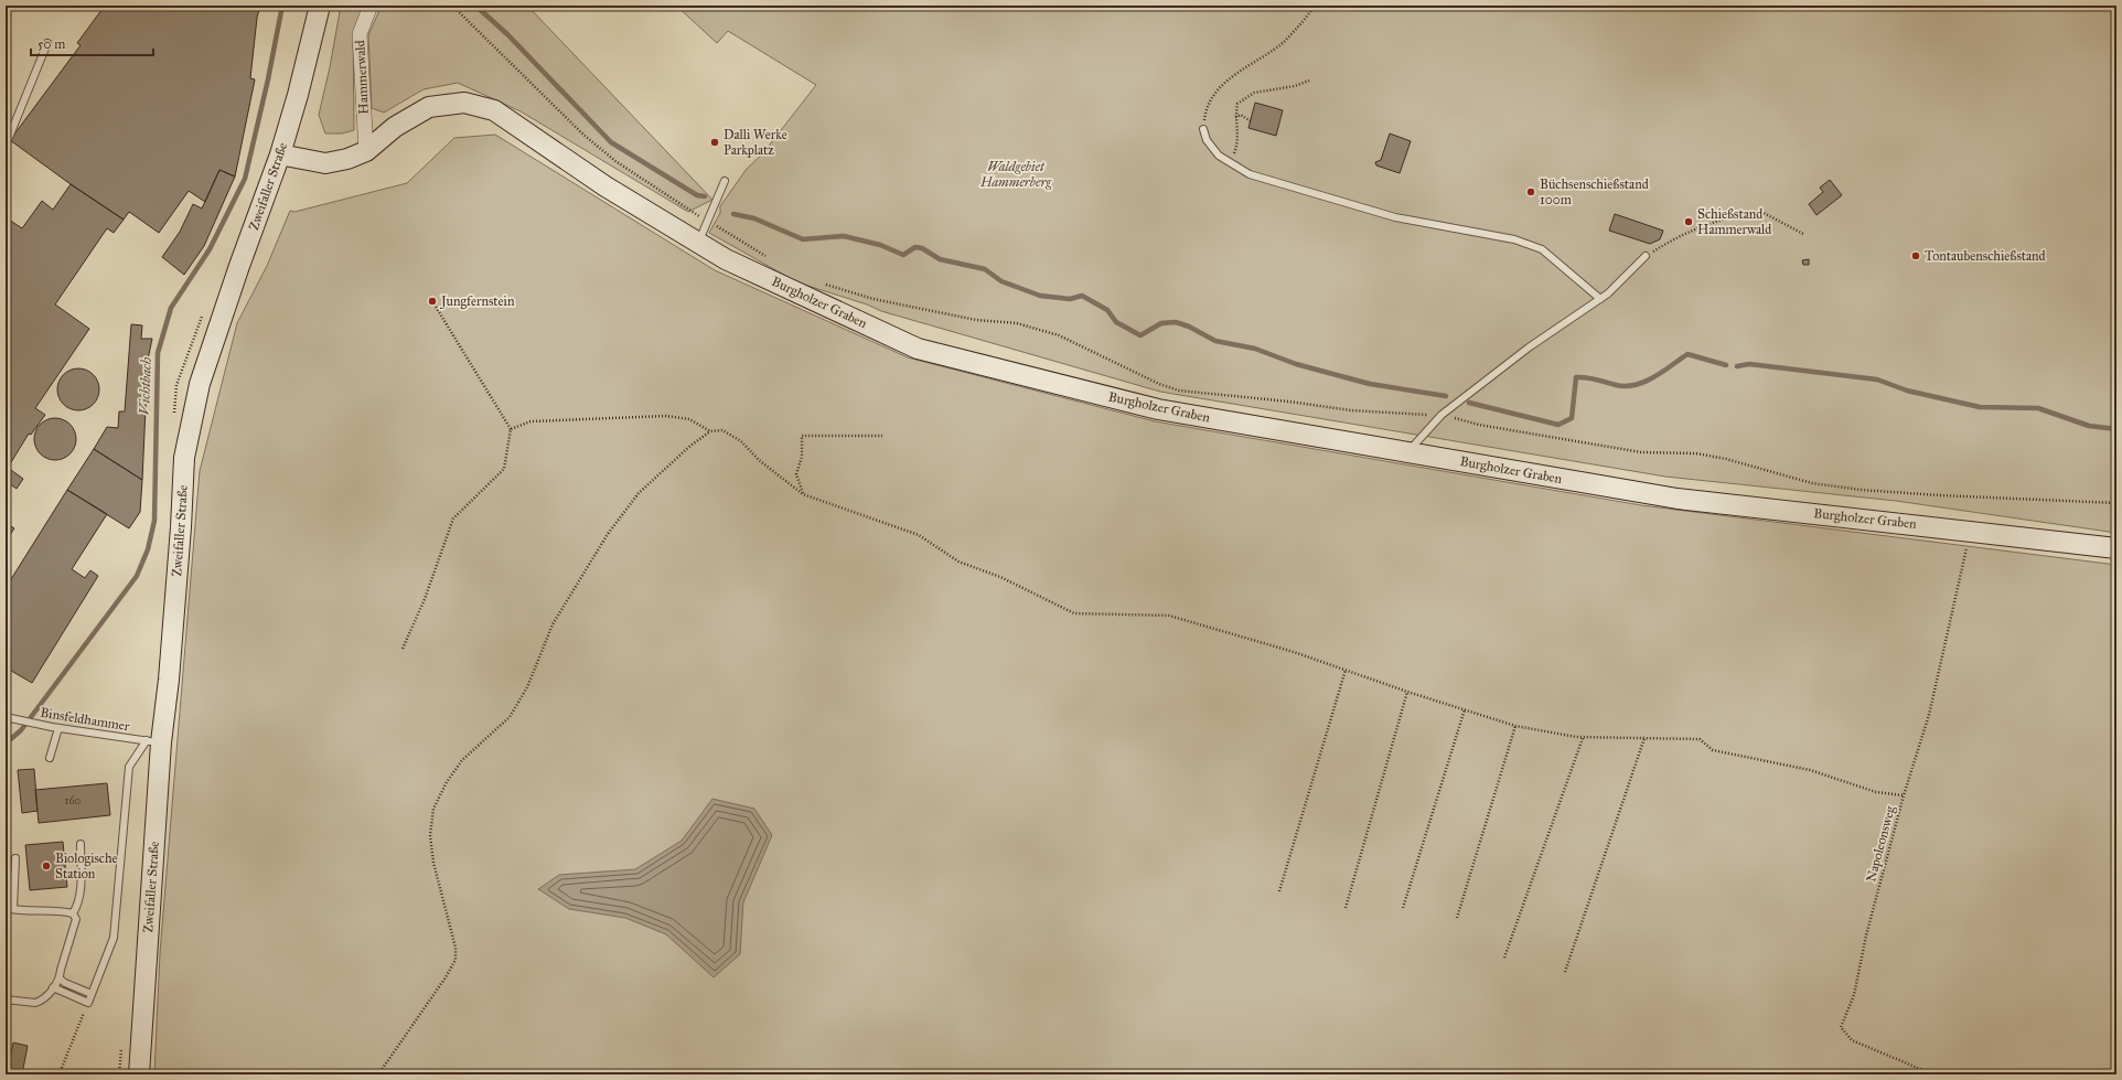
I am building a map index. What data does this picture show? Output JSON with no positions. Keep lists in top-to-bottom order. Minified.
{"streets":{"main road":["Zweifaller Straße","Burgholzer Graben"],"street":["Hammerwald"],"lane":["Binsfeldhammer"],"path":["Napoleonsweg"]},"crossings":[["Hammerwald","Burgholzer Graben"],["Zweifaller Straße","Burgholzer Graben"],["Zweifaller Straße","Binsfeldhammer"]],"water":["Vichtbach"],"parks":["Waldgebiet Hammerberg"],"places":["Dalli Werke Parkplatz","Büchsenschießstand 100m","Schießstand Hammerwald","Tontaubenschießstand","Jungfernstein","Biologische Station"],"house_numbers":["160"],"scale_bar":"50 m"}
